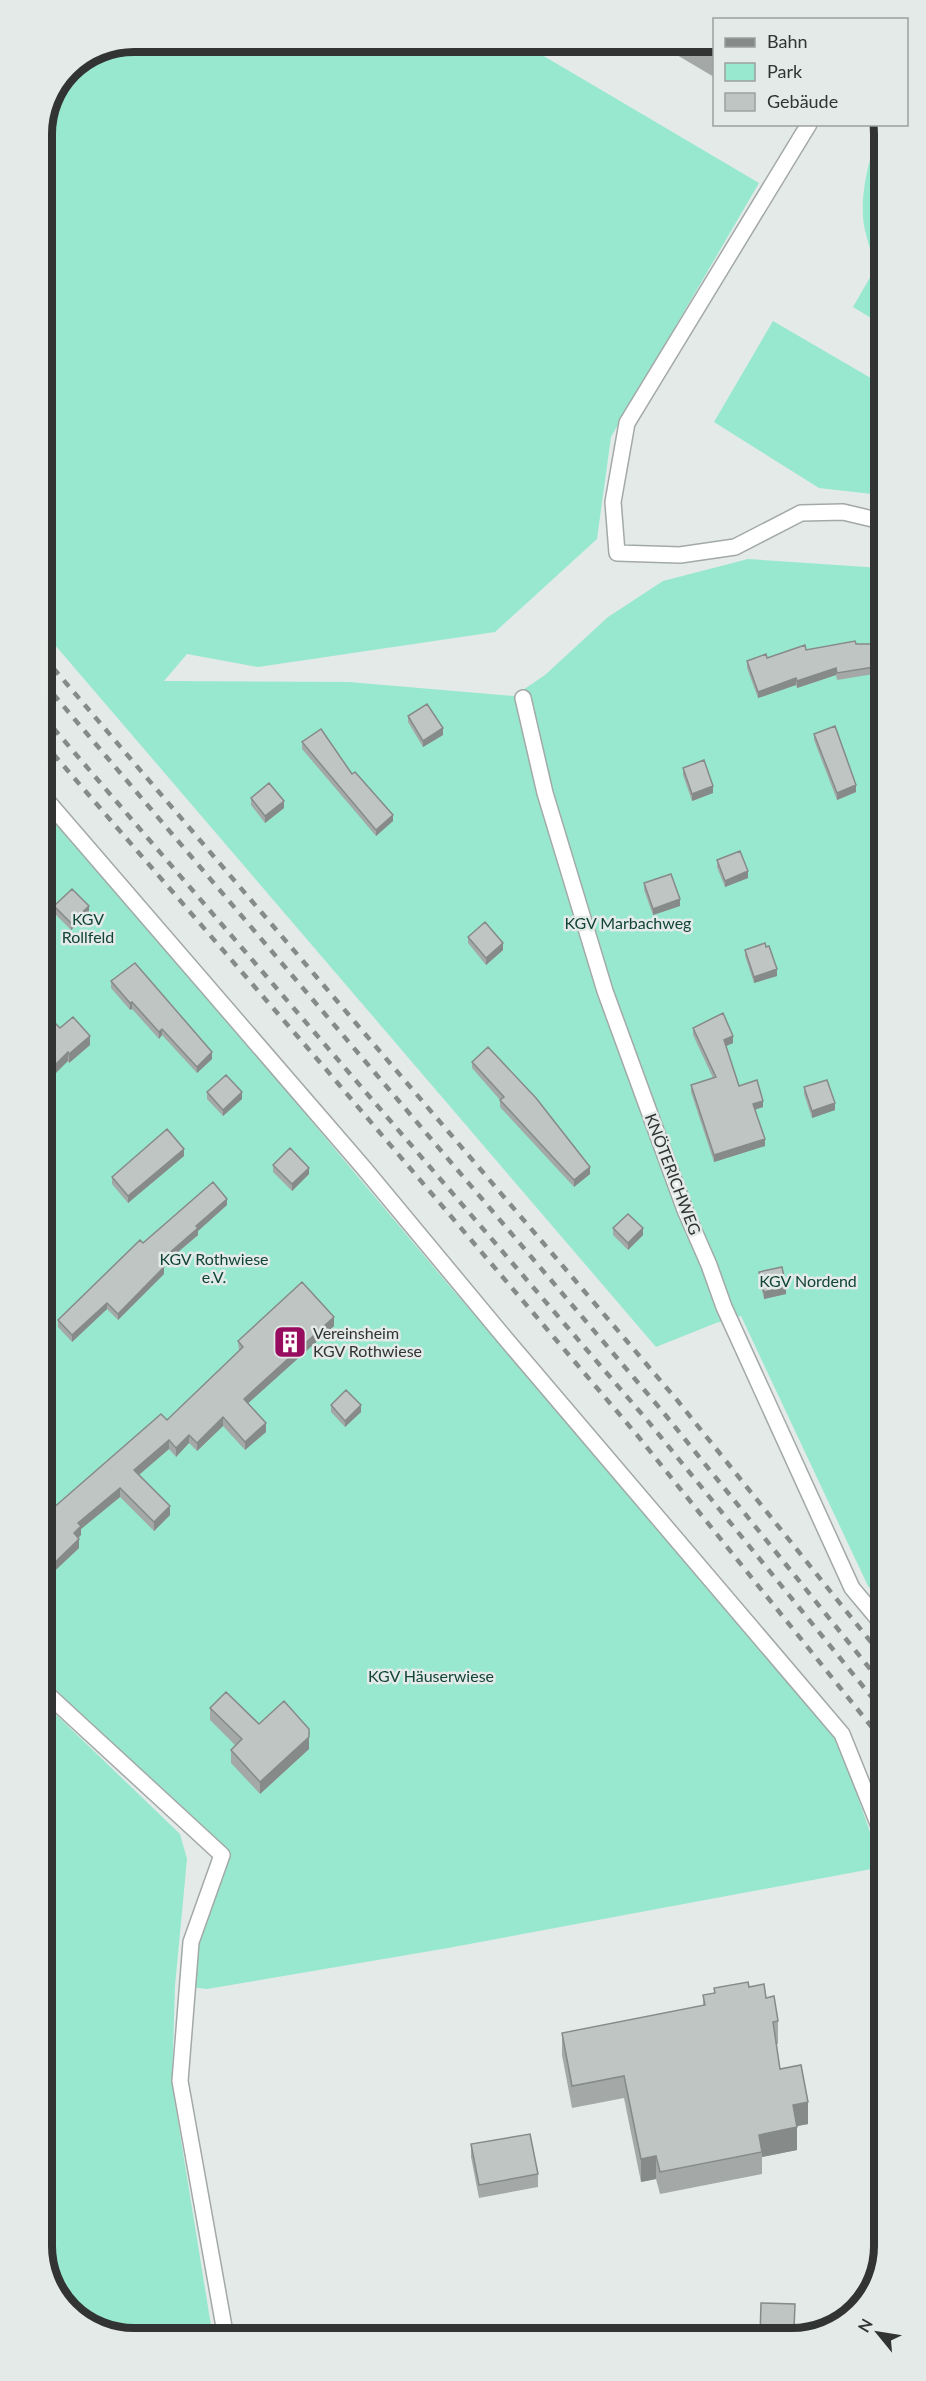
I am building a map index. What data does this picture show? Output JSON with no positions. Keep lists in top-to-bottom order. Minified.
{"streets":{"lane":["KNÖTERICHWEG"]},"parks":["KGV Rollfeld","KGV Marbachweg","KGV Rothwiese e.V.","KGV Nordend","KGV Häuserwiese"],"places":{"building":["Vereinsheim KGV Rothwiese"]},"legend":["Bahn","Park","Gebäude"],"north":"top left"}
